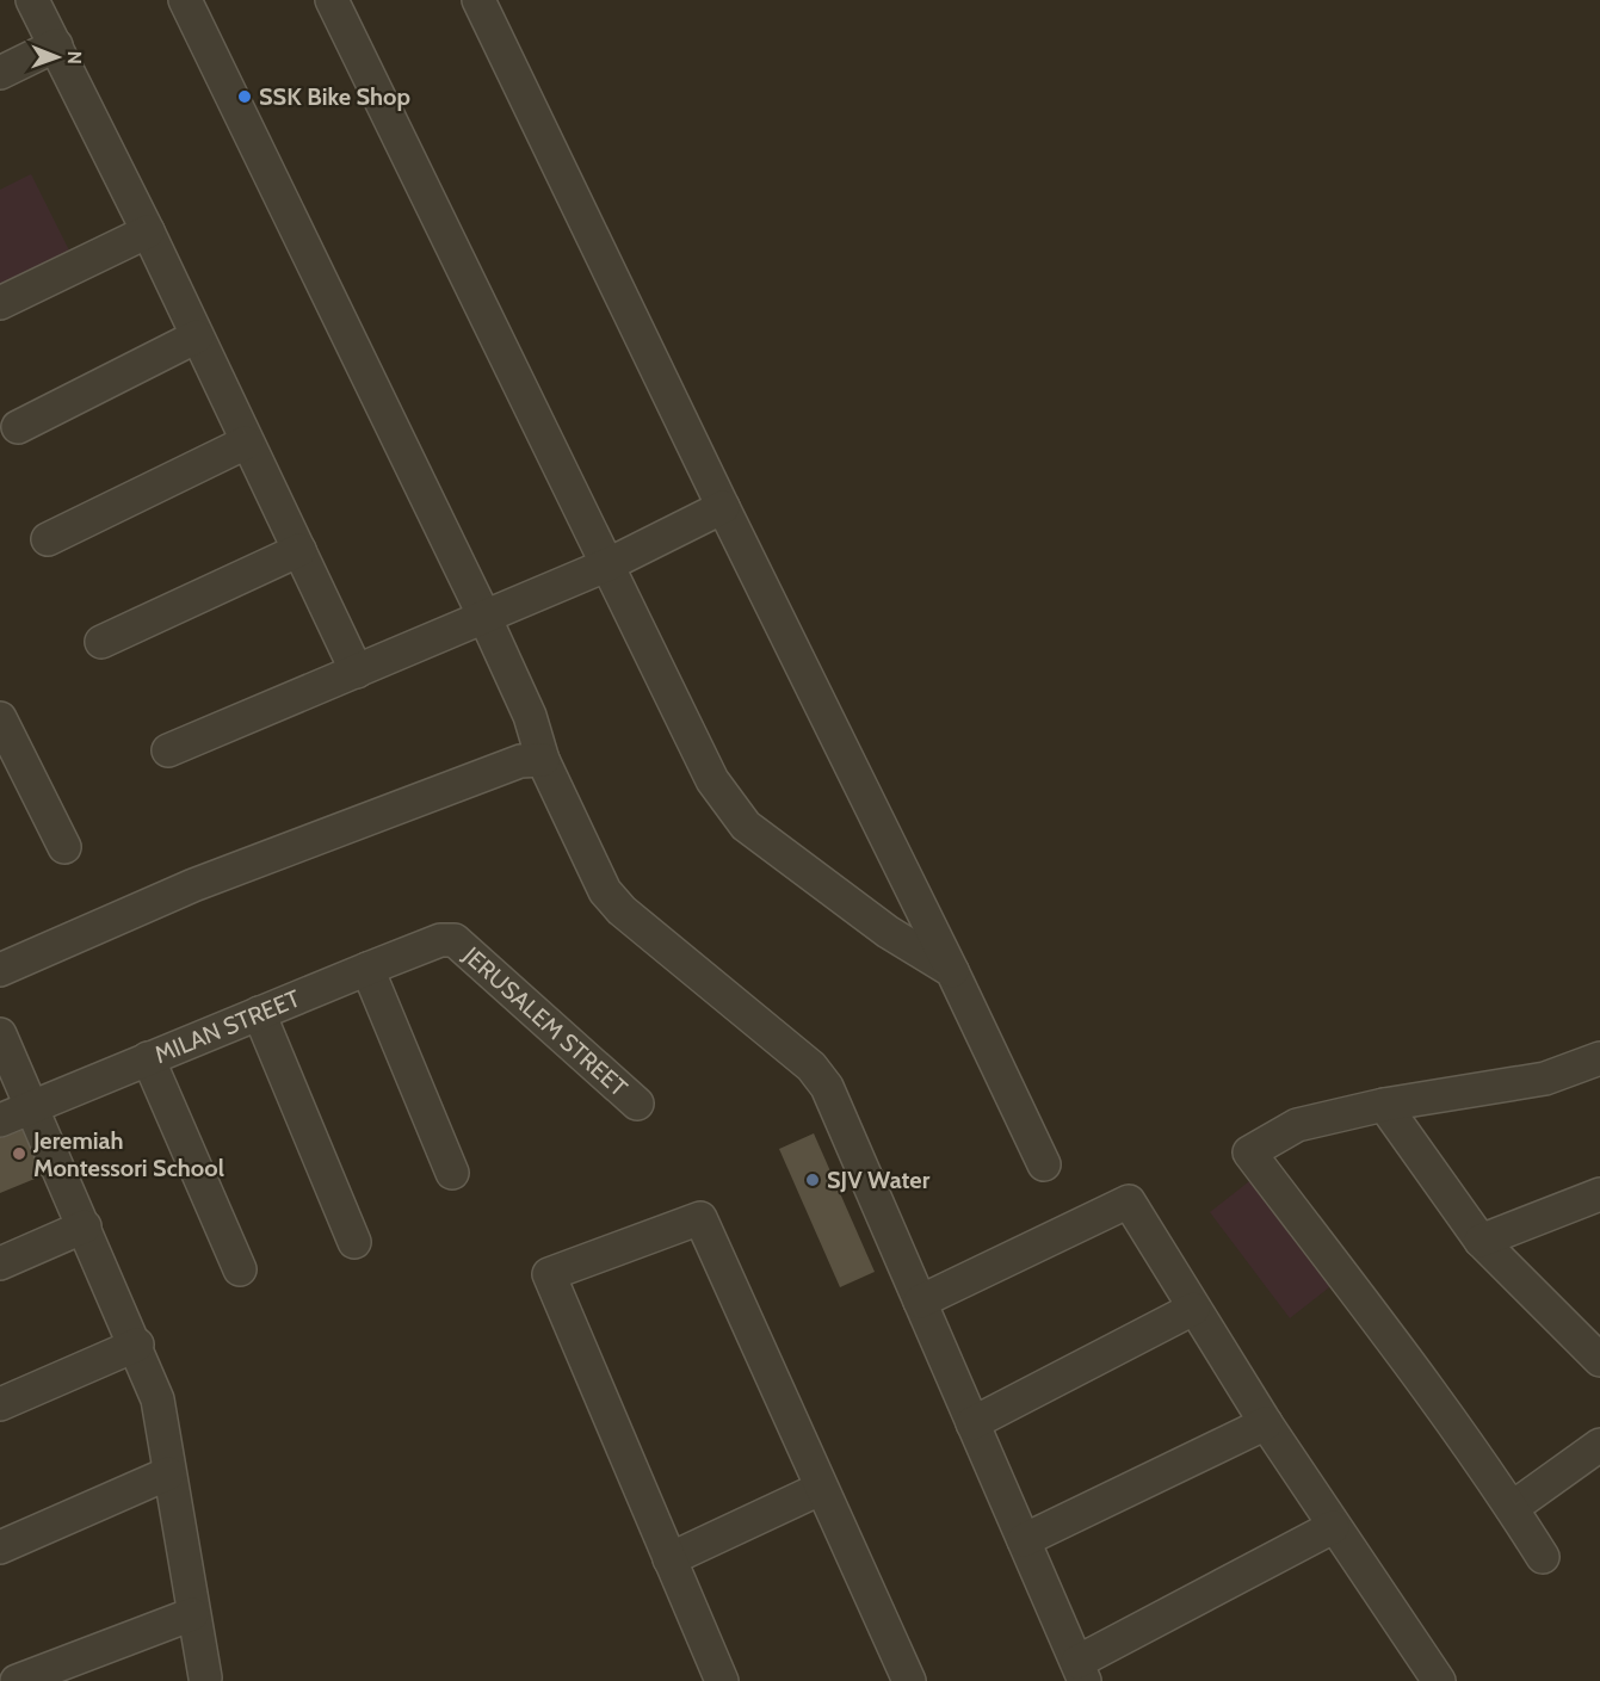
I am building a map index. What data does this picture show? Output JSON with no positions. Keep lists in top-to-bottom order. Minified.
{"streets":{"street":["JERUSALEM STREET","MILAN STREET"]},"crossings":[["JERUSALEM STREET","MILAN STREET"]],"places":["SSK Bike Shop","Jeremiah Montessori School","SJV Water"],"north":"right"}
